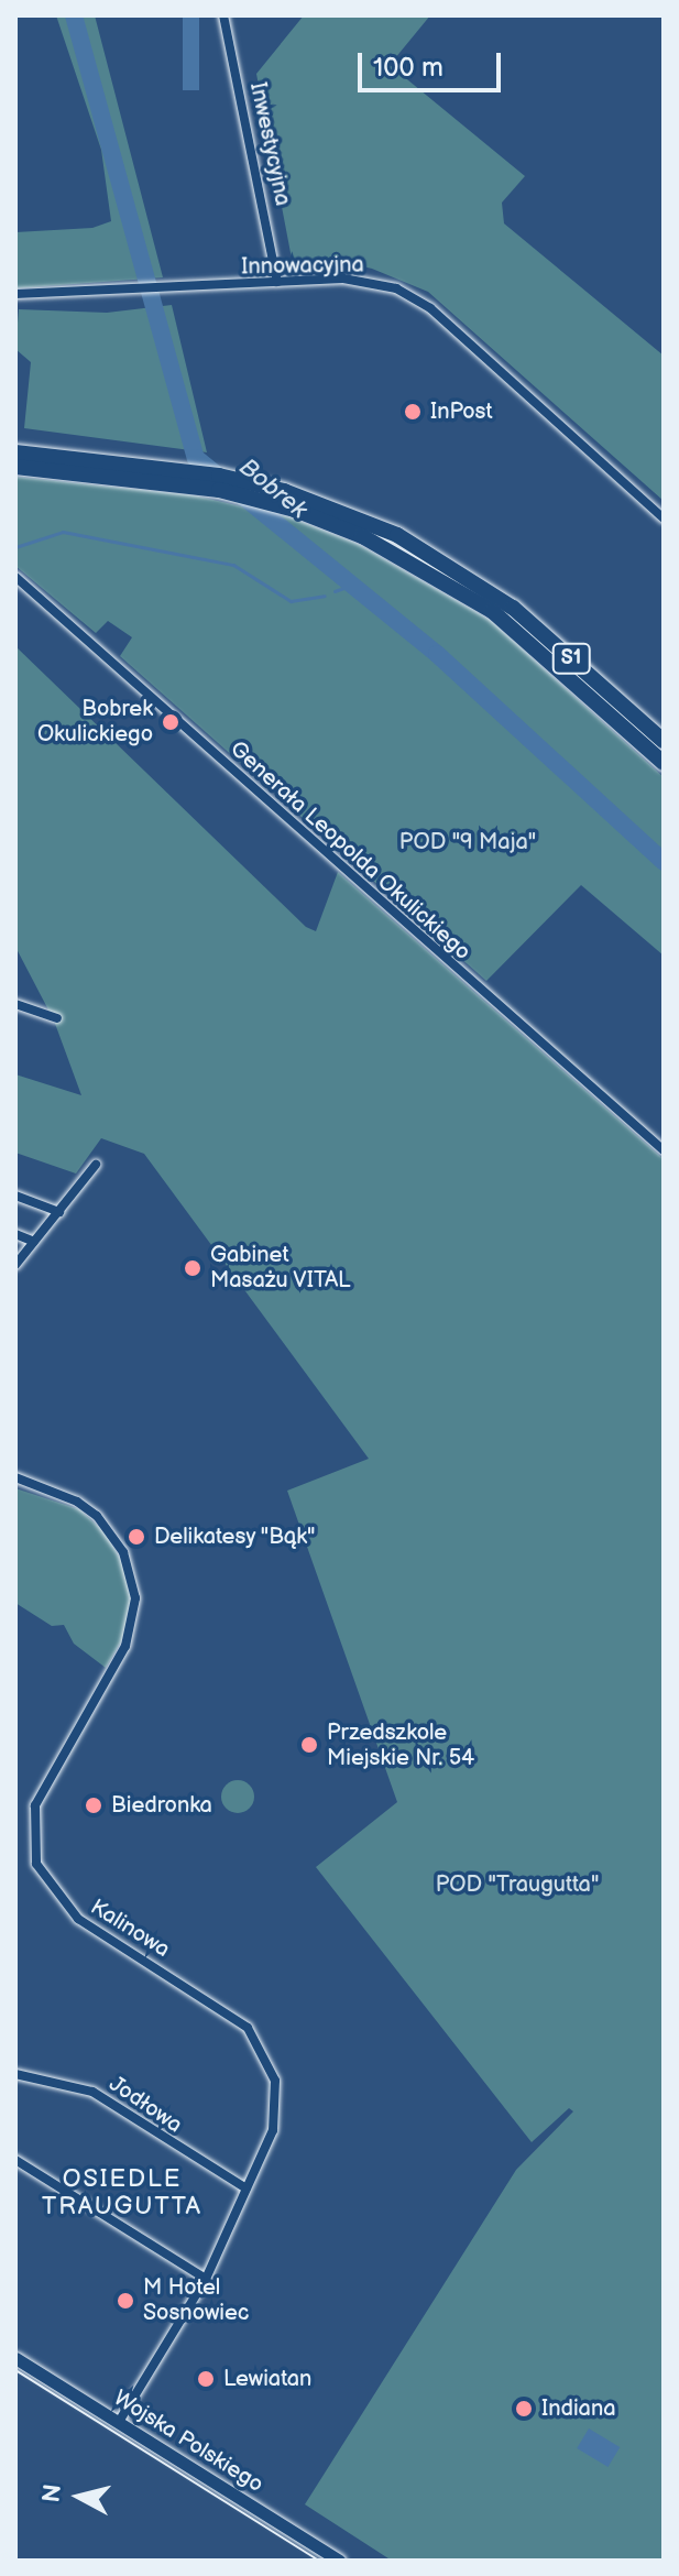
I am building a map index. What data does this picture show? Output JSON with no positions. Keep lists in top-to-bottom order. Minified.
{"streets":{"highway":["S1"],"main road":["Wojska Polskiego"],"street":["Inwestycyjna","Innowacyjna","Generała Leopolda Okulickiego","Kalinowa","Jodłowa"]},"crossings":[["Inwestycyjna","Innowacyjna"],["Kalinowa","Jodłowa"],["Kalinowa","Wojska Polskiego"]],"districts":["OSIEDLE TRAUGUTTA"],"water":["Bobrek"],"parks":["POD \"9 Maja\"","POD \"Traugutta\""],"places":["InPost","Bobrek Okulickiego","Gabinet Masażu VITAL","Delikatesy \"Bąk\"","Przedszkole Miejskie Nr. 54","Biedronka","M Hotel Sosnowiec","Lewiatan","Indiana"],"scale_bar":"100 m","north":"left"}
